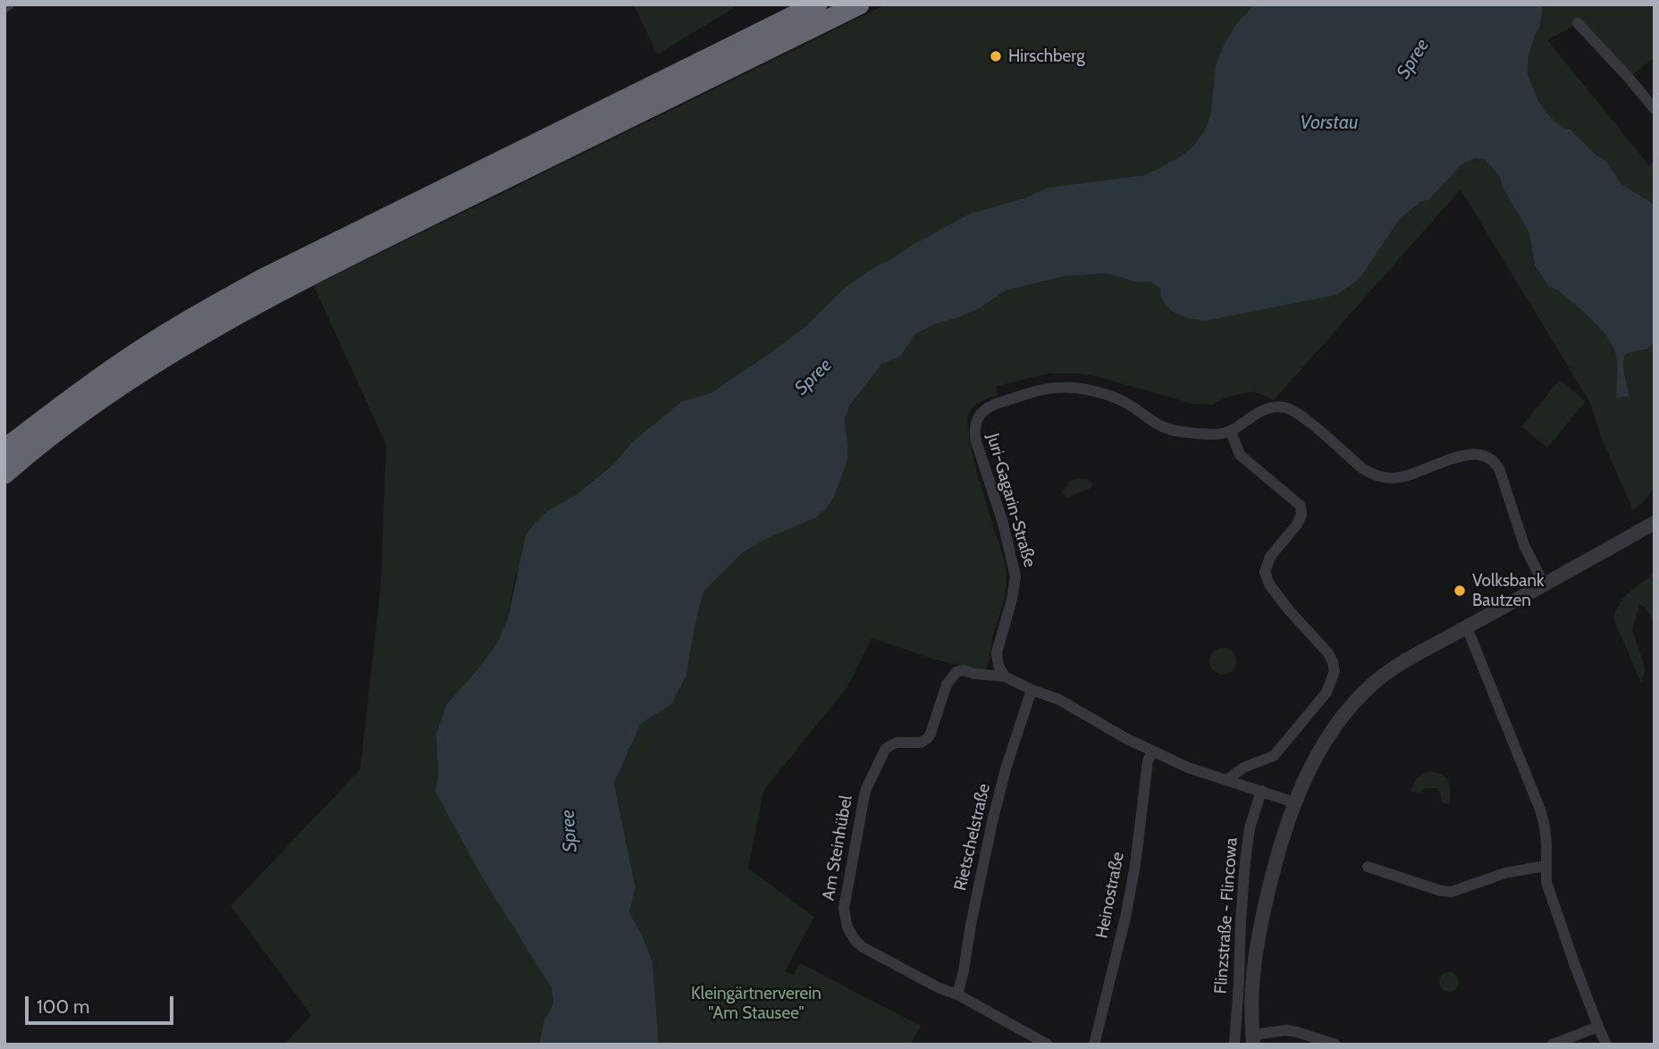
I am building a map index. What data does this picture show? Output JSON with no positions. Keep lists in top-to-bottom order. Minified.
{"streets":{"street":["Juri-Gagarin-Straße","Rietschelstraße","Am Steinhübel","Heinostraße","Flinzstraße - Flincowa"]},"crossings":[["Juri-Gagarin-Straße","Am Steinhübel"],["Rietschelstraße","Am Steinhübel"]],"water":["Spree","Vorstau"],"parks":["Kleingärtnerverein \"Am Stausee\""],"places":["Hirschberg","Volksbank Bautzen"],"scale_bar":"100 m"}
